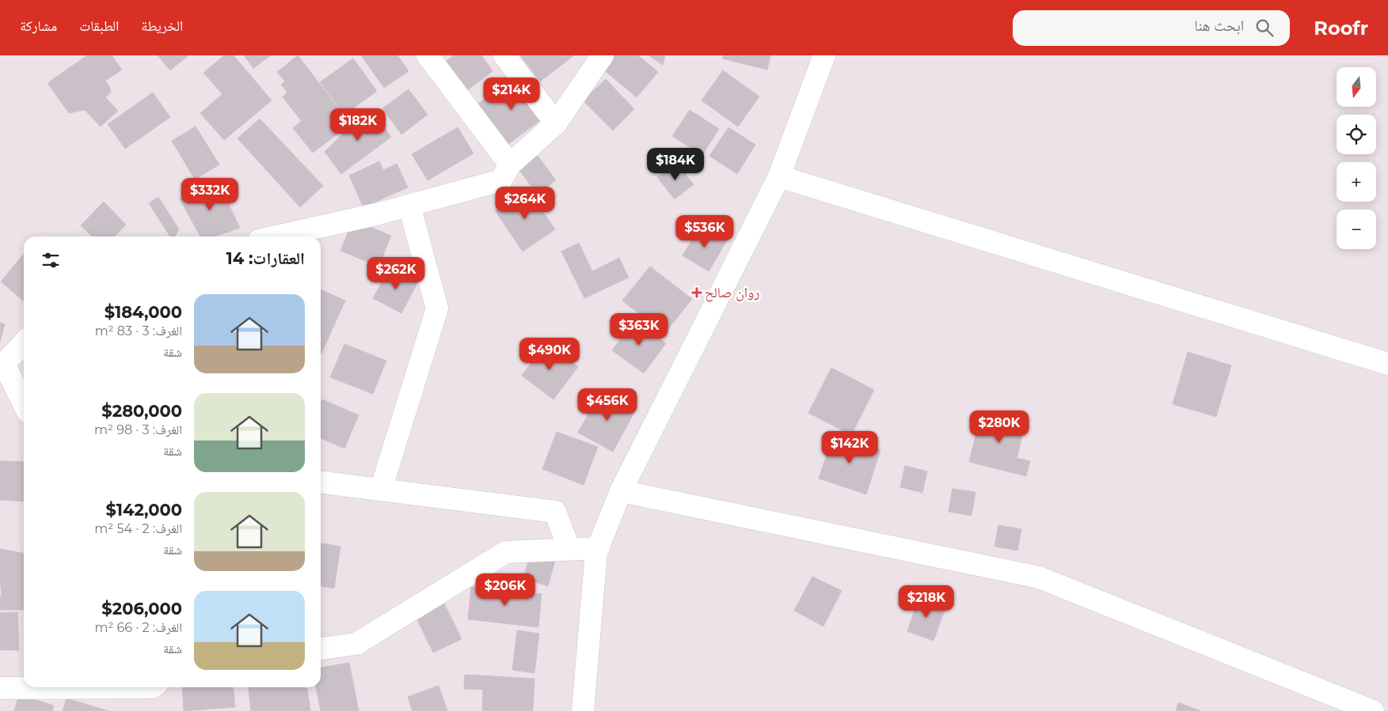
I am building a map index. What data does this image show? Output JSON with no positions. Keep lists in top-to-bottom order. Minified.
{"places":{"health":["روان صالح"]},"north":"bottom","page":{"header":"Roofr","search":"ابحث هنا","nav":["الخريطة","الطبقات","مشاركة"],"map_buttons":["+","−"],"price":["$214K","$182K","$184K","$332K","$264K","$536K","$262K","$363K","$490K","$456K","$280K","$142K","$206K","$218K"],"heading":"العقارات: 14","list":[{"name":"$184,000","note":"الغرف: 3 · 83 m² · شقة"},{"name":"$280,000","note":"الغرف: 3 · 98 m² · شقة"},{"name":"$142,000","note":"الغرف: 2 · 54 m² · شقة"},{"name":"$206,000","note":"الغرف: 2 · 66 m² · شقة"}]}}
